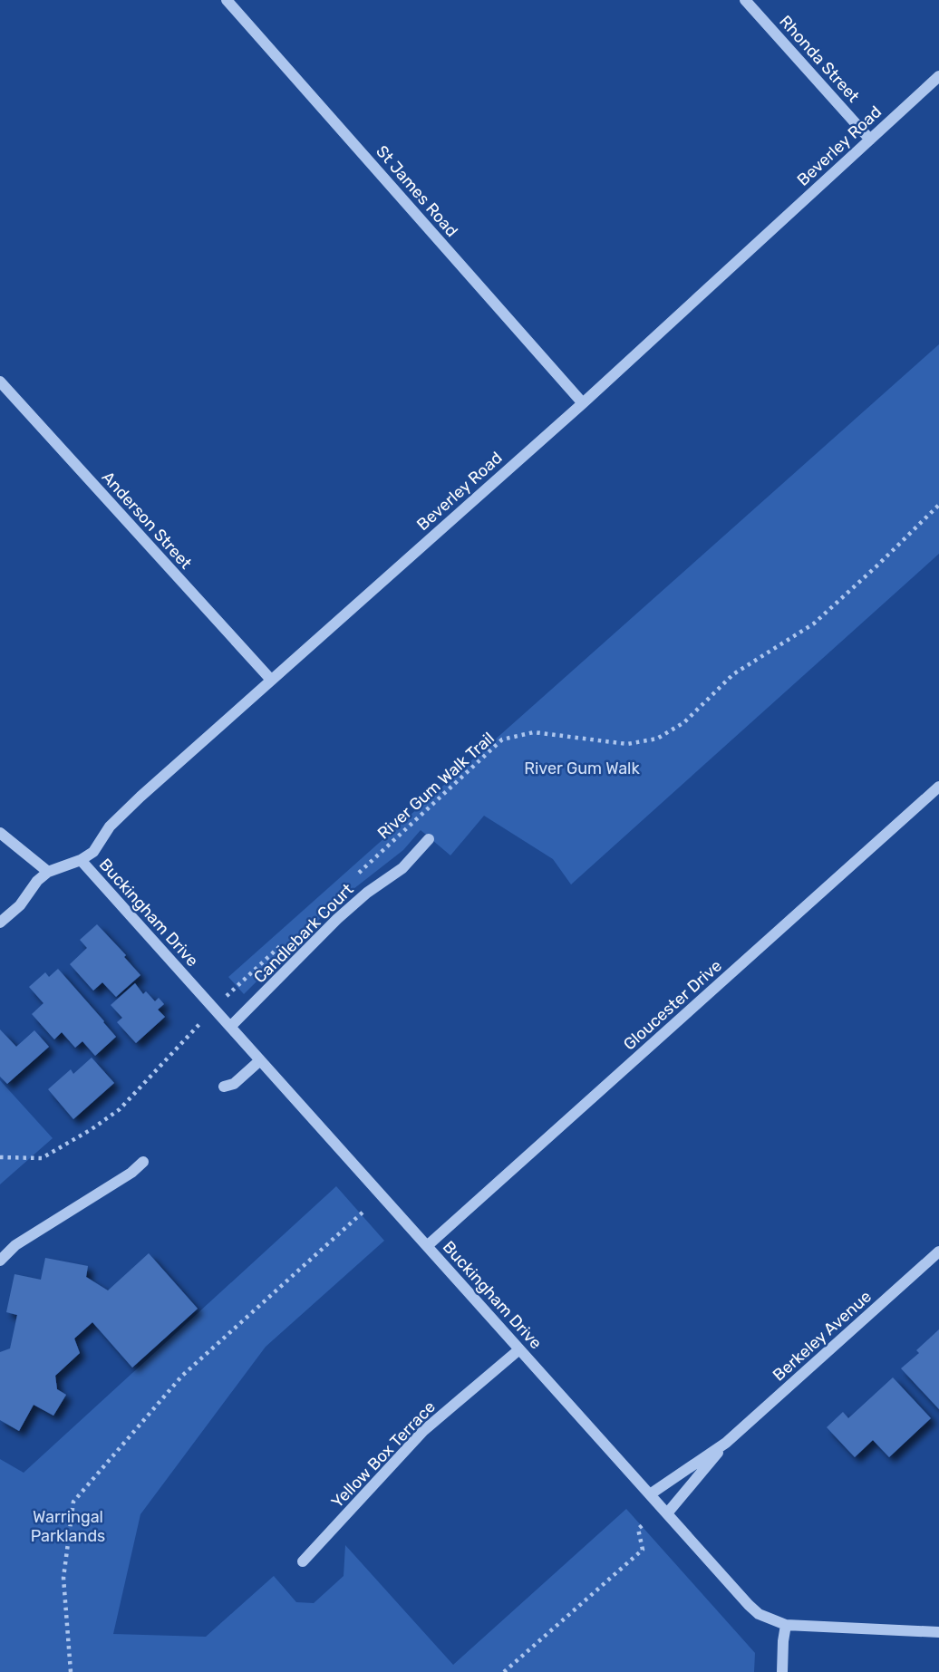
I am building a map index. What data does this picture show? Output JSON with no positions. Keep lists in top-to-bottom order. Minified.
{"streets":{"street":["Rhonda Street","Beverley Road","St James Road","Anderson Street","Buckingham Drive","Candlebark Court","Gloucester Drive","Berkeley Avenue","Yellow Box Terrace"],"path":["River Gum Walk Trail"]},"crossings":[["Rhonda Street","Beverley Road"],["Beverley Road","St James Road"],["Beverley Road","Anderson Street"],["Beverley Road","Buckingham Drive"],["Buckingham Drive","Candlebark Court"],["Buckingham Drive","Gloucester Drive"],["Buckingham Drive","Berkeley Avenue"],["Buckingham Drive","Yellow Box Terrace"]],"parks":["River Gum Walk","Warringal Parklands"]}
